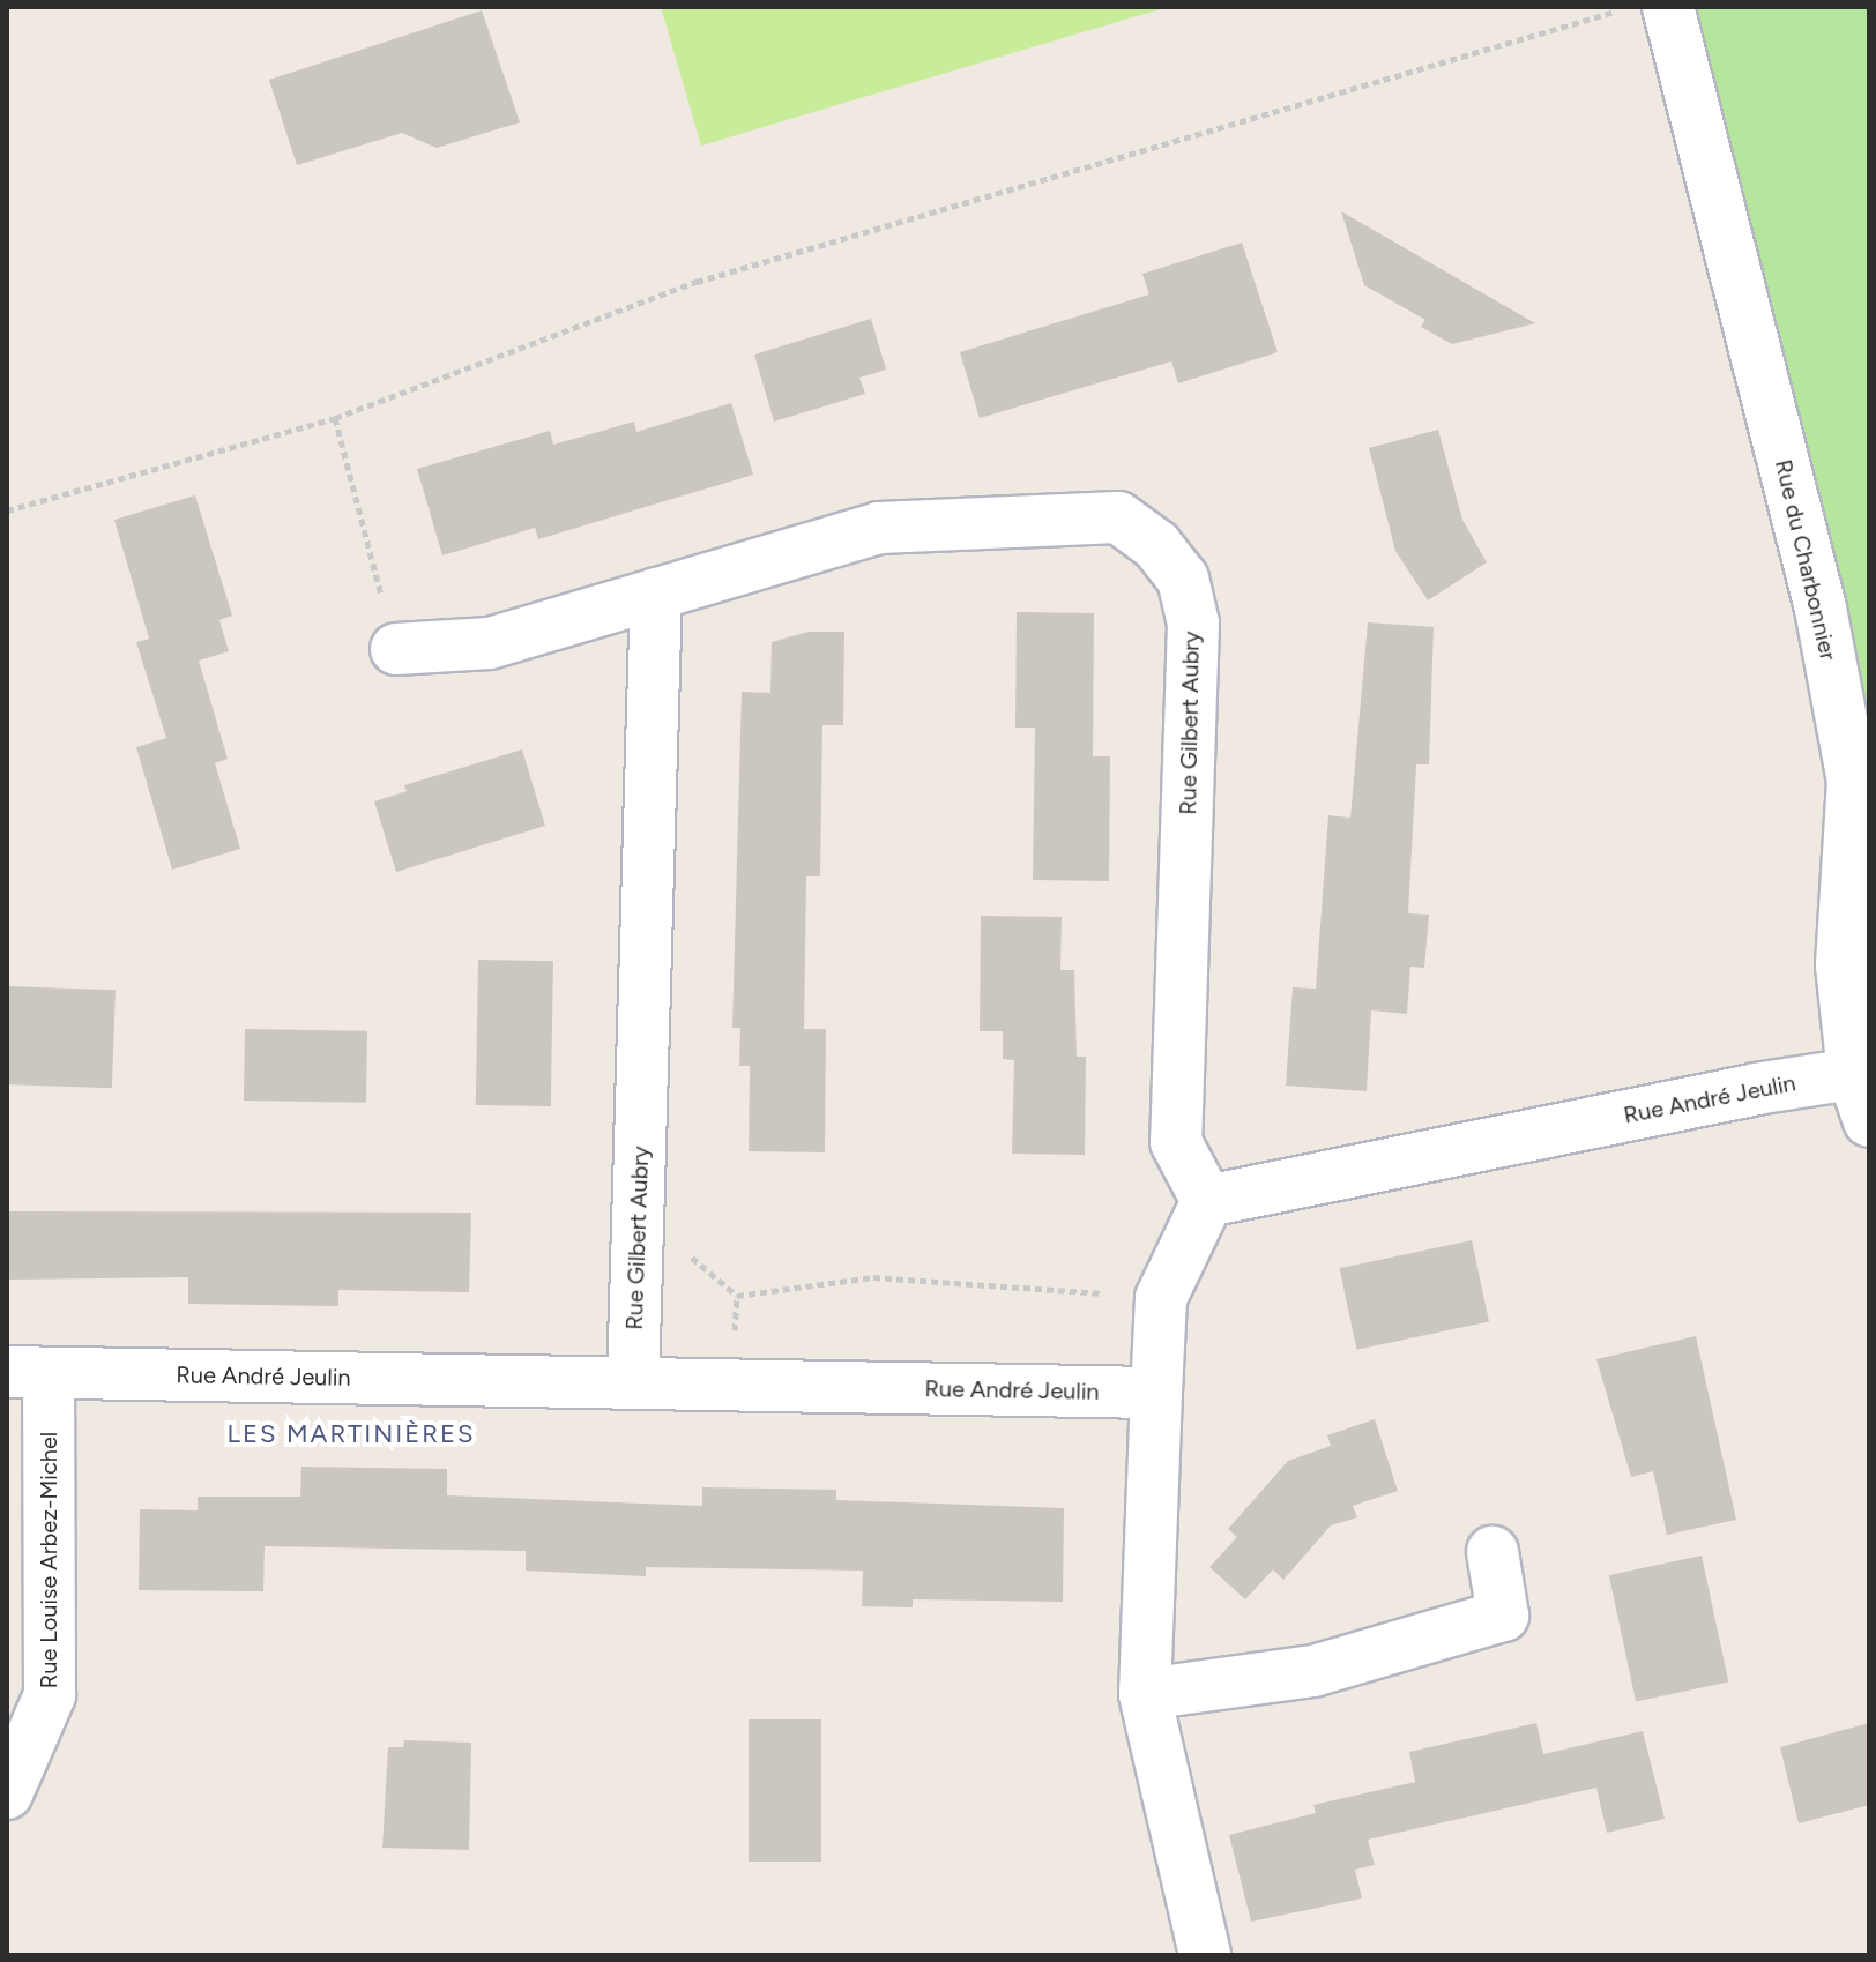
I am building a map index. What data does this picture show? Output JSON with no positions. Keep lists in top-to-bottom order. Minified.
{"streets":{"street":["Rue du Charbonnier","Rue Gilbert Aubry","Rue André Jeulin","Rue Louise Arbez-Michel"]},"crossings":[["Rue du Charbonnier","Rue André Jeulin"],["Rue Gilbert Aubry","Rue André Jeulin"],["Rue André Jeulin","Rue Louise Arbez-Michel"]],"districts":["LES MARTINIÈRES"]}
